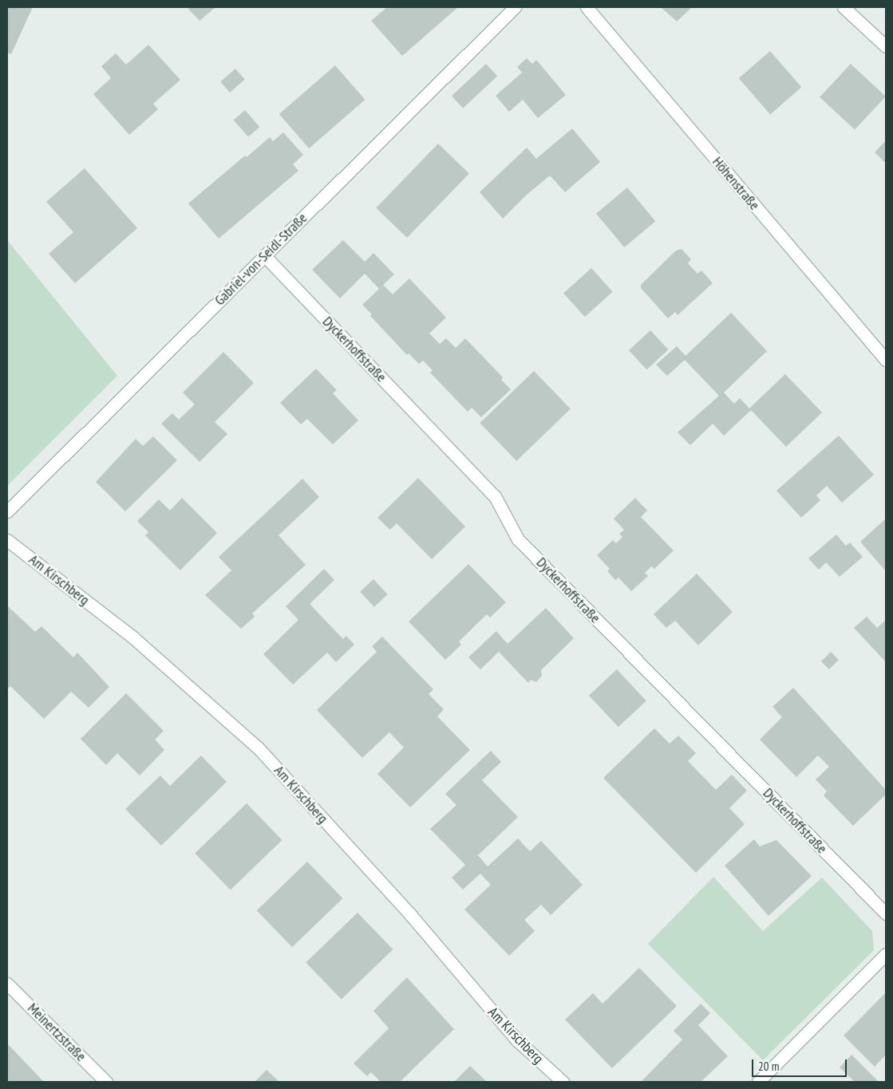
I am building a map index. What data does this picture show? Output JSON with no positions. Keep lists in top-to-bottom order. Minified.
{"streets":{"street":["Höhenstraße","Gabriel-von-Seidl-Straße","Dyckerhoffstraße","Am Kirschberg","Meinertzstraße"]},"crossings":[["Gabriel-von-Seidl-Straße","Dyckerhoffstraße"]],"scale_bar":"20 m"}
